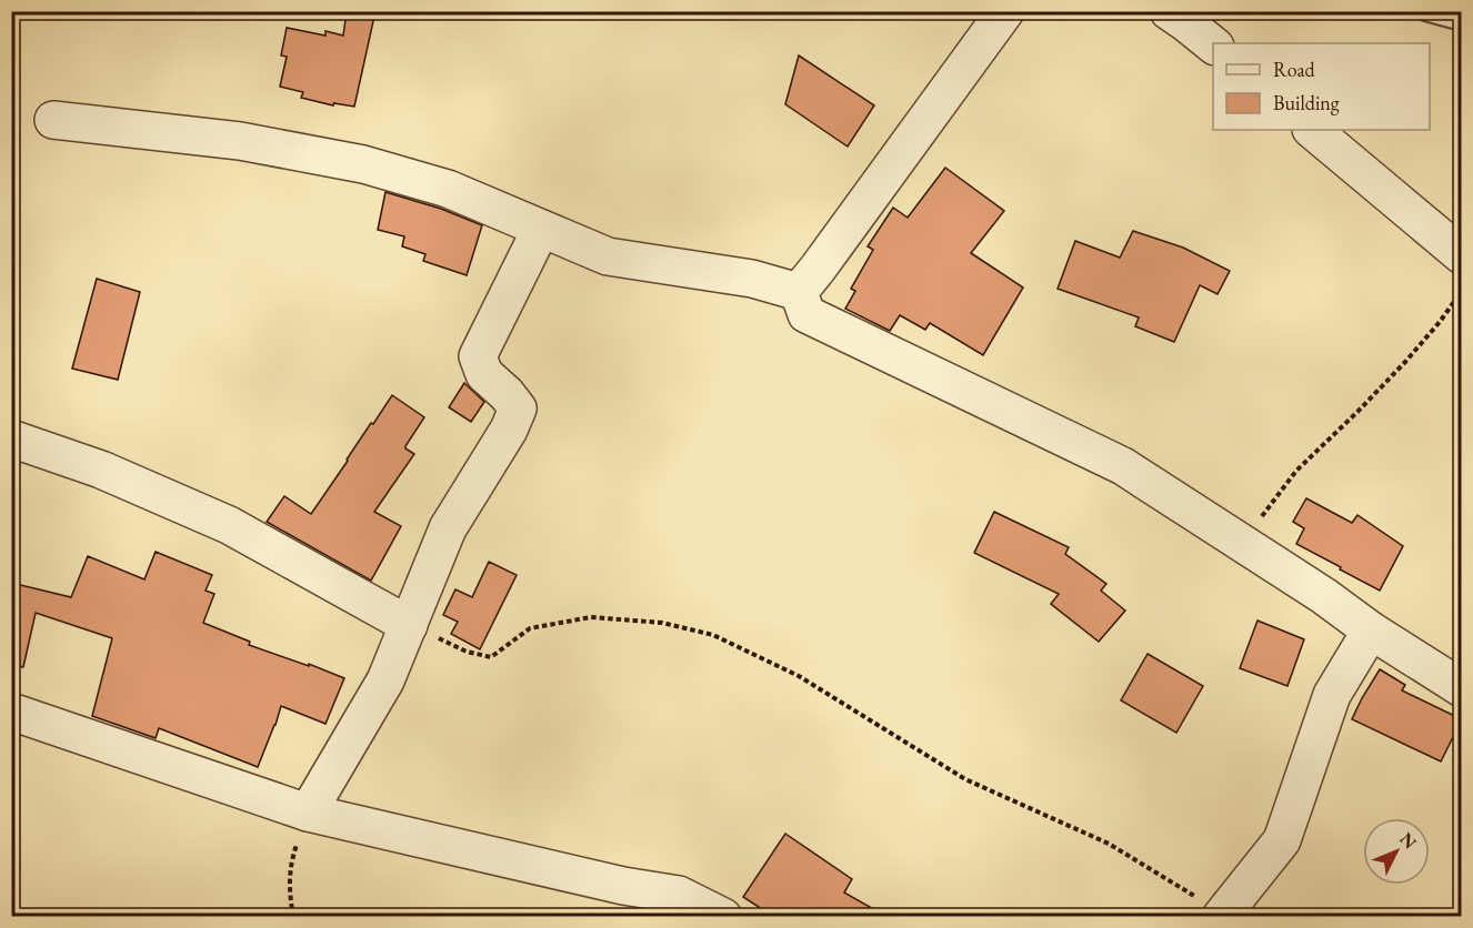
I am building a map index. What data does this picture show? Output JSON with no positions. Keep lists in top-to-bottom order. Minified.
{"legend":["Road","Building"],"north":"top right"}
